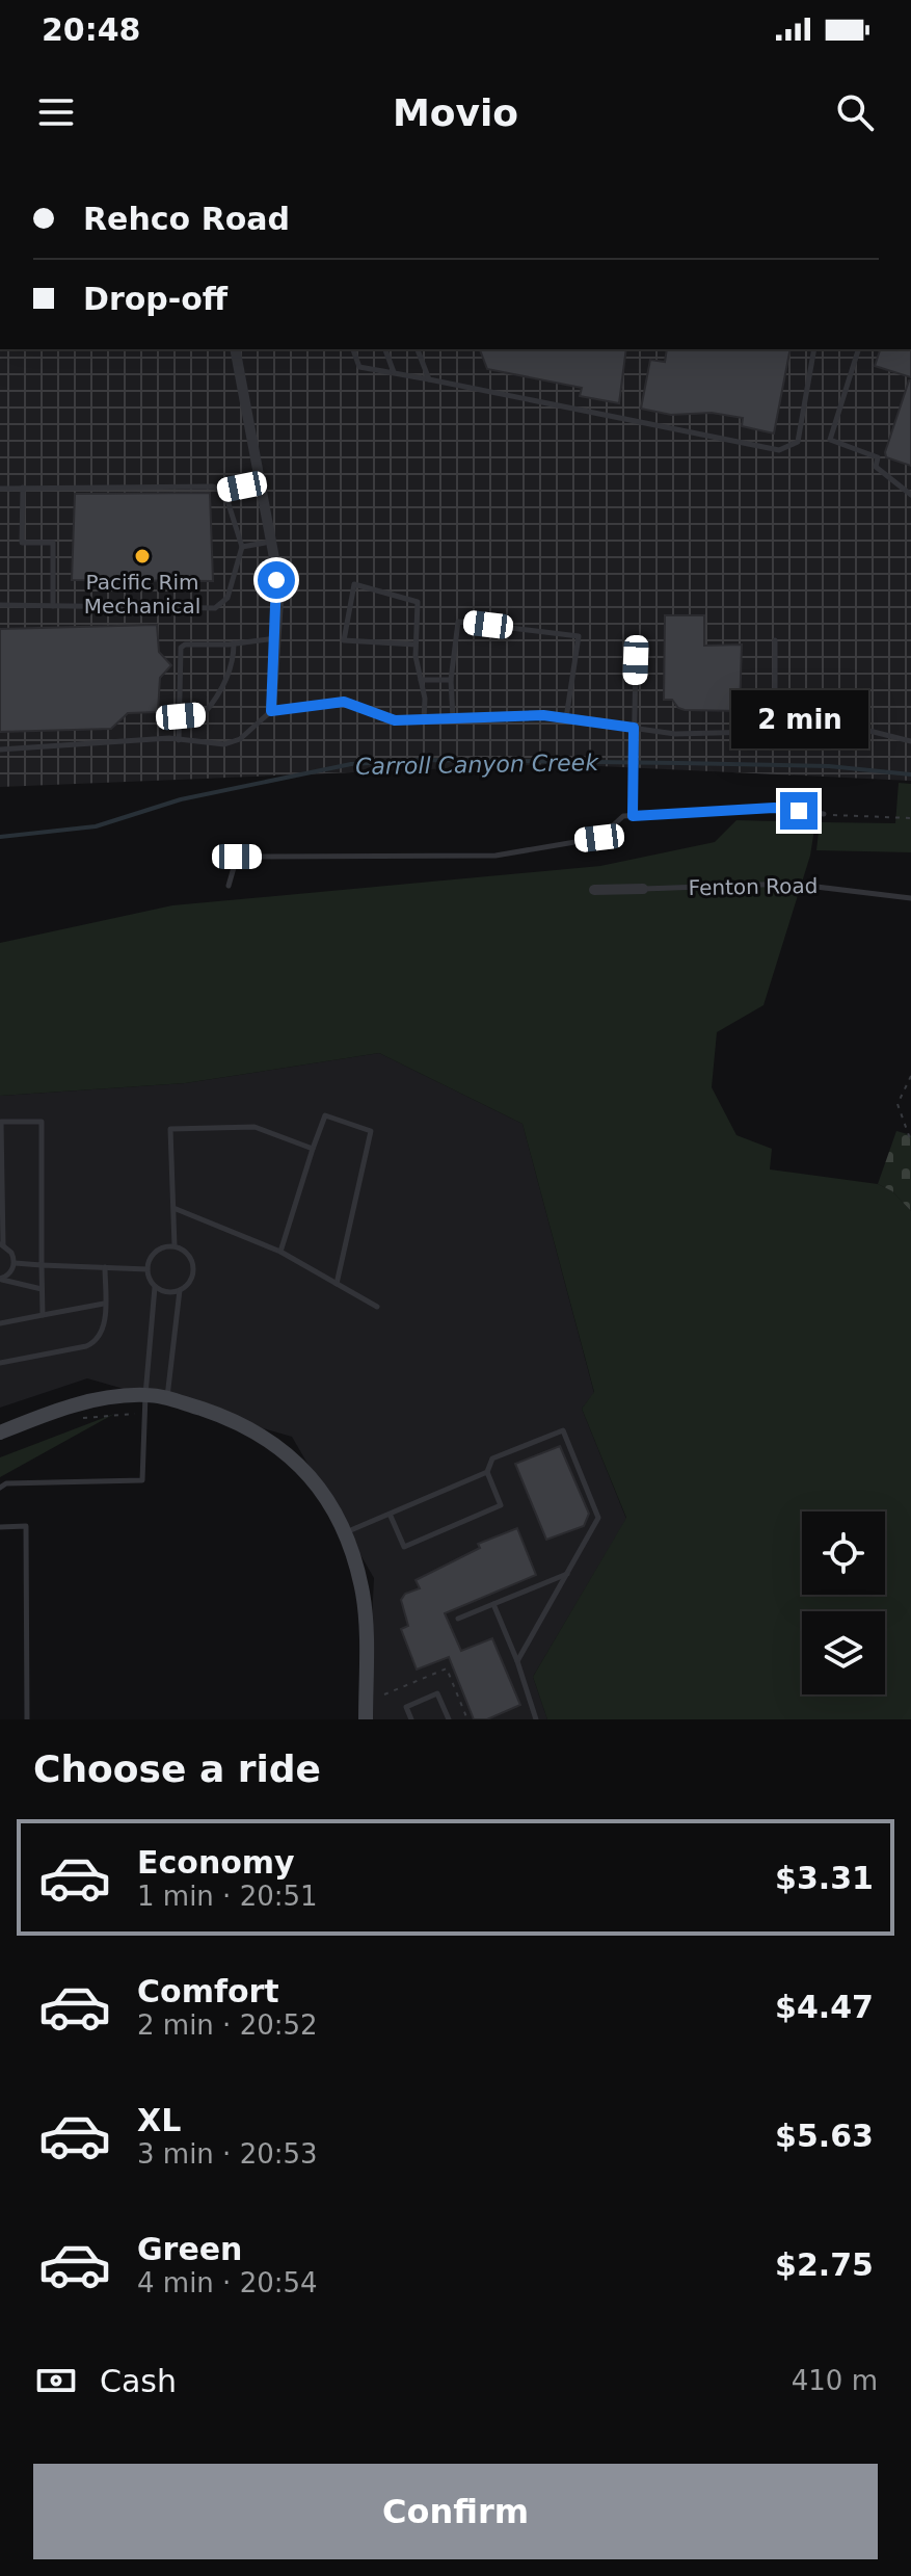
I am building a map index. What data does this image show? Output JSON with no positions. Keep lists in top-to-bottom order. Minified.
{"streets":{"street":["Fenton Road"]},"water":["Carroll Canyon Creek"],"places":["Pacific Rim Mechanical"],"page":{"status":"20:48","header":"Movio","banner":["Rehco Road","Drop-off"],"bubble":"2 min","heading":"Choose a ride","list":[{"name":"Economy","note":"1 min · 20:51","value":"$3.31"},{"name":"Comfort","note":"2 min · 20:52","value":"$4.47"},{"name":"XL","note":"3 min · 20:53","value":"$5.63"},{"name":"Green","note":"4 min · 20:54","value":"$2.75"}],"pay":["Cash","410 m"],"buttons":"Confirm"}}
